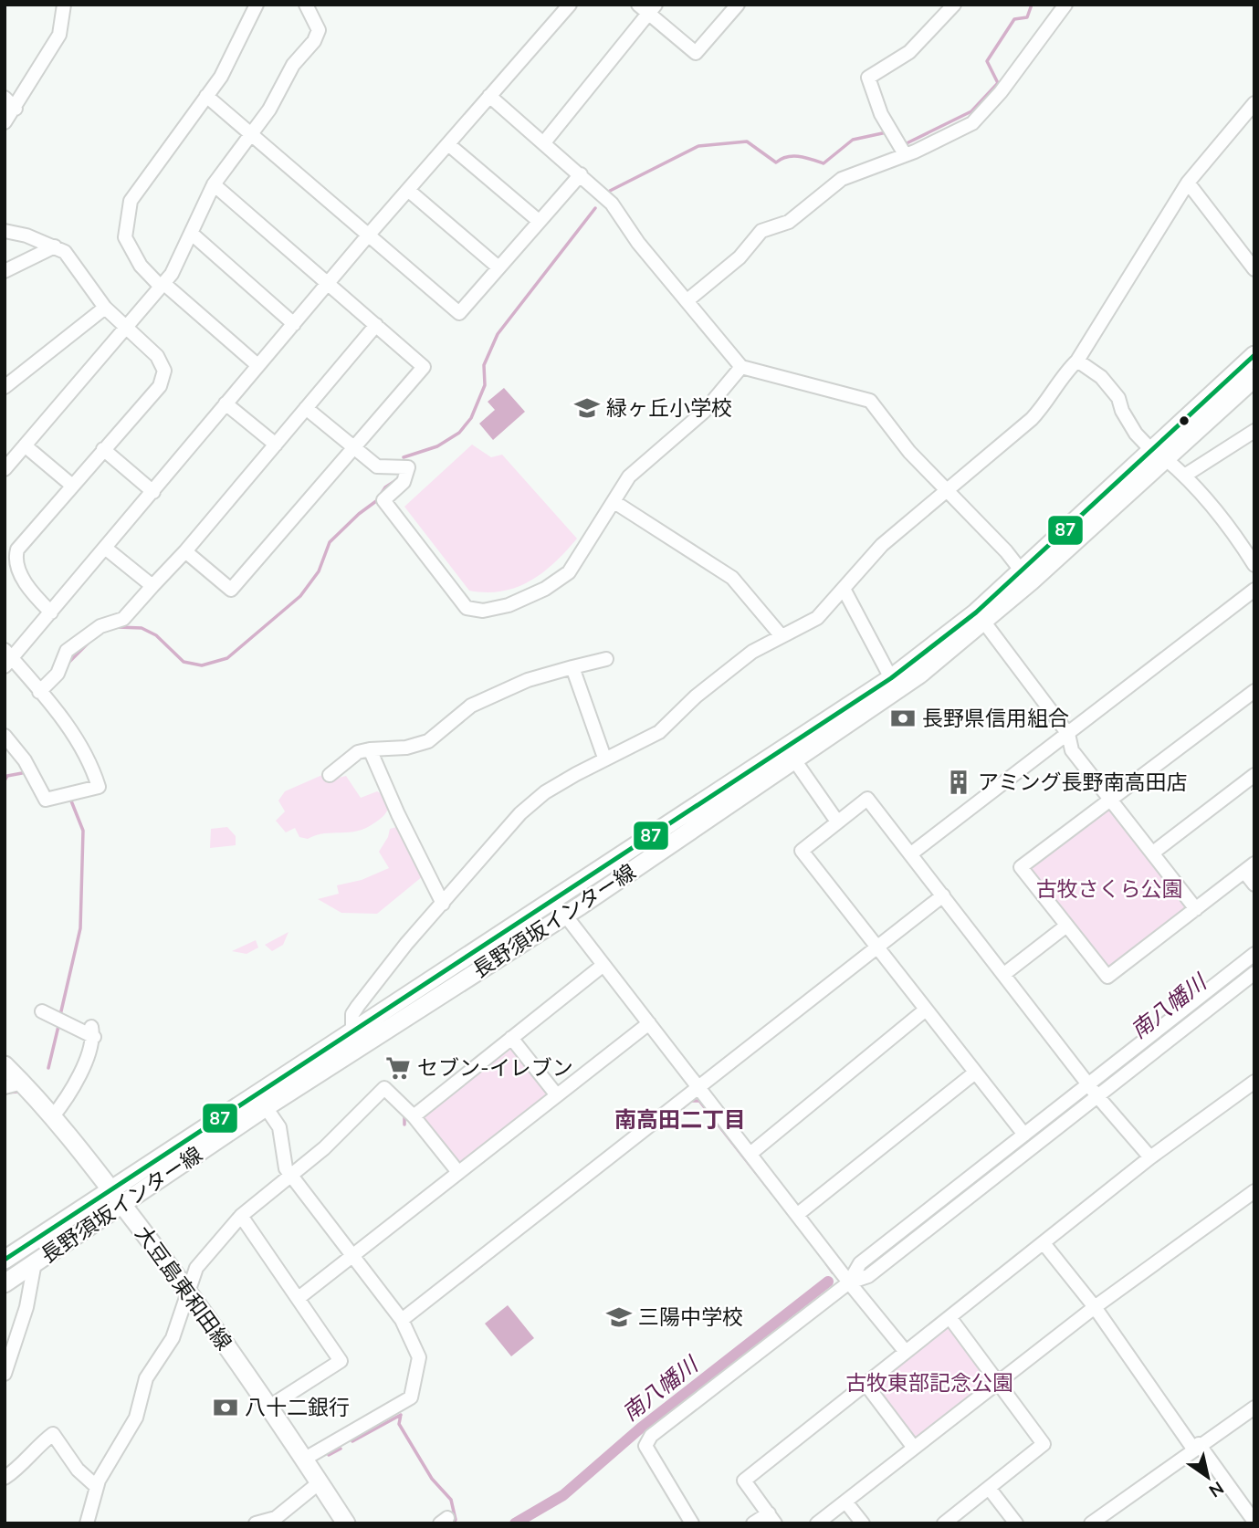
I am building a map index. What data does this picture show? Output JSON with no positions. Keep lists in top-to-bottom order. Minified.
{"streets":{"main road":["長野須坂インター線","大豆島東和田線"]},"crossings":[["長野須坂インター線","大豆島東和田線"]],"districts":["南高田二丁目"],"water":["南八幡川"],"parks":["古牧さくら公園","古牧東部記念公園"],"places":{"school or university":["緑ヶ丘小学校","三陽中学校"],"bank":["長野県信用組合","八十二銀行"],"building":["アミング長野南高田店"],"supermarket":["セブン-イレブン"]},"lines":["transit line 87"],"north":"bottom right"}
